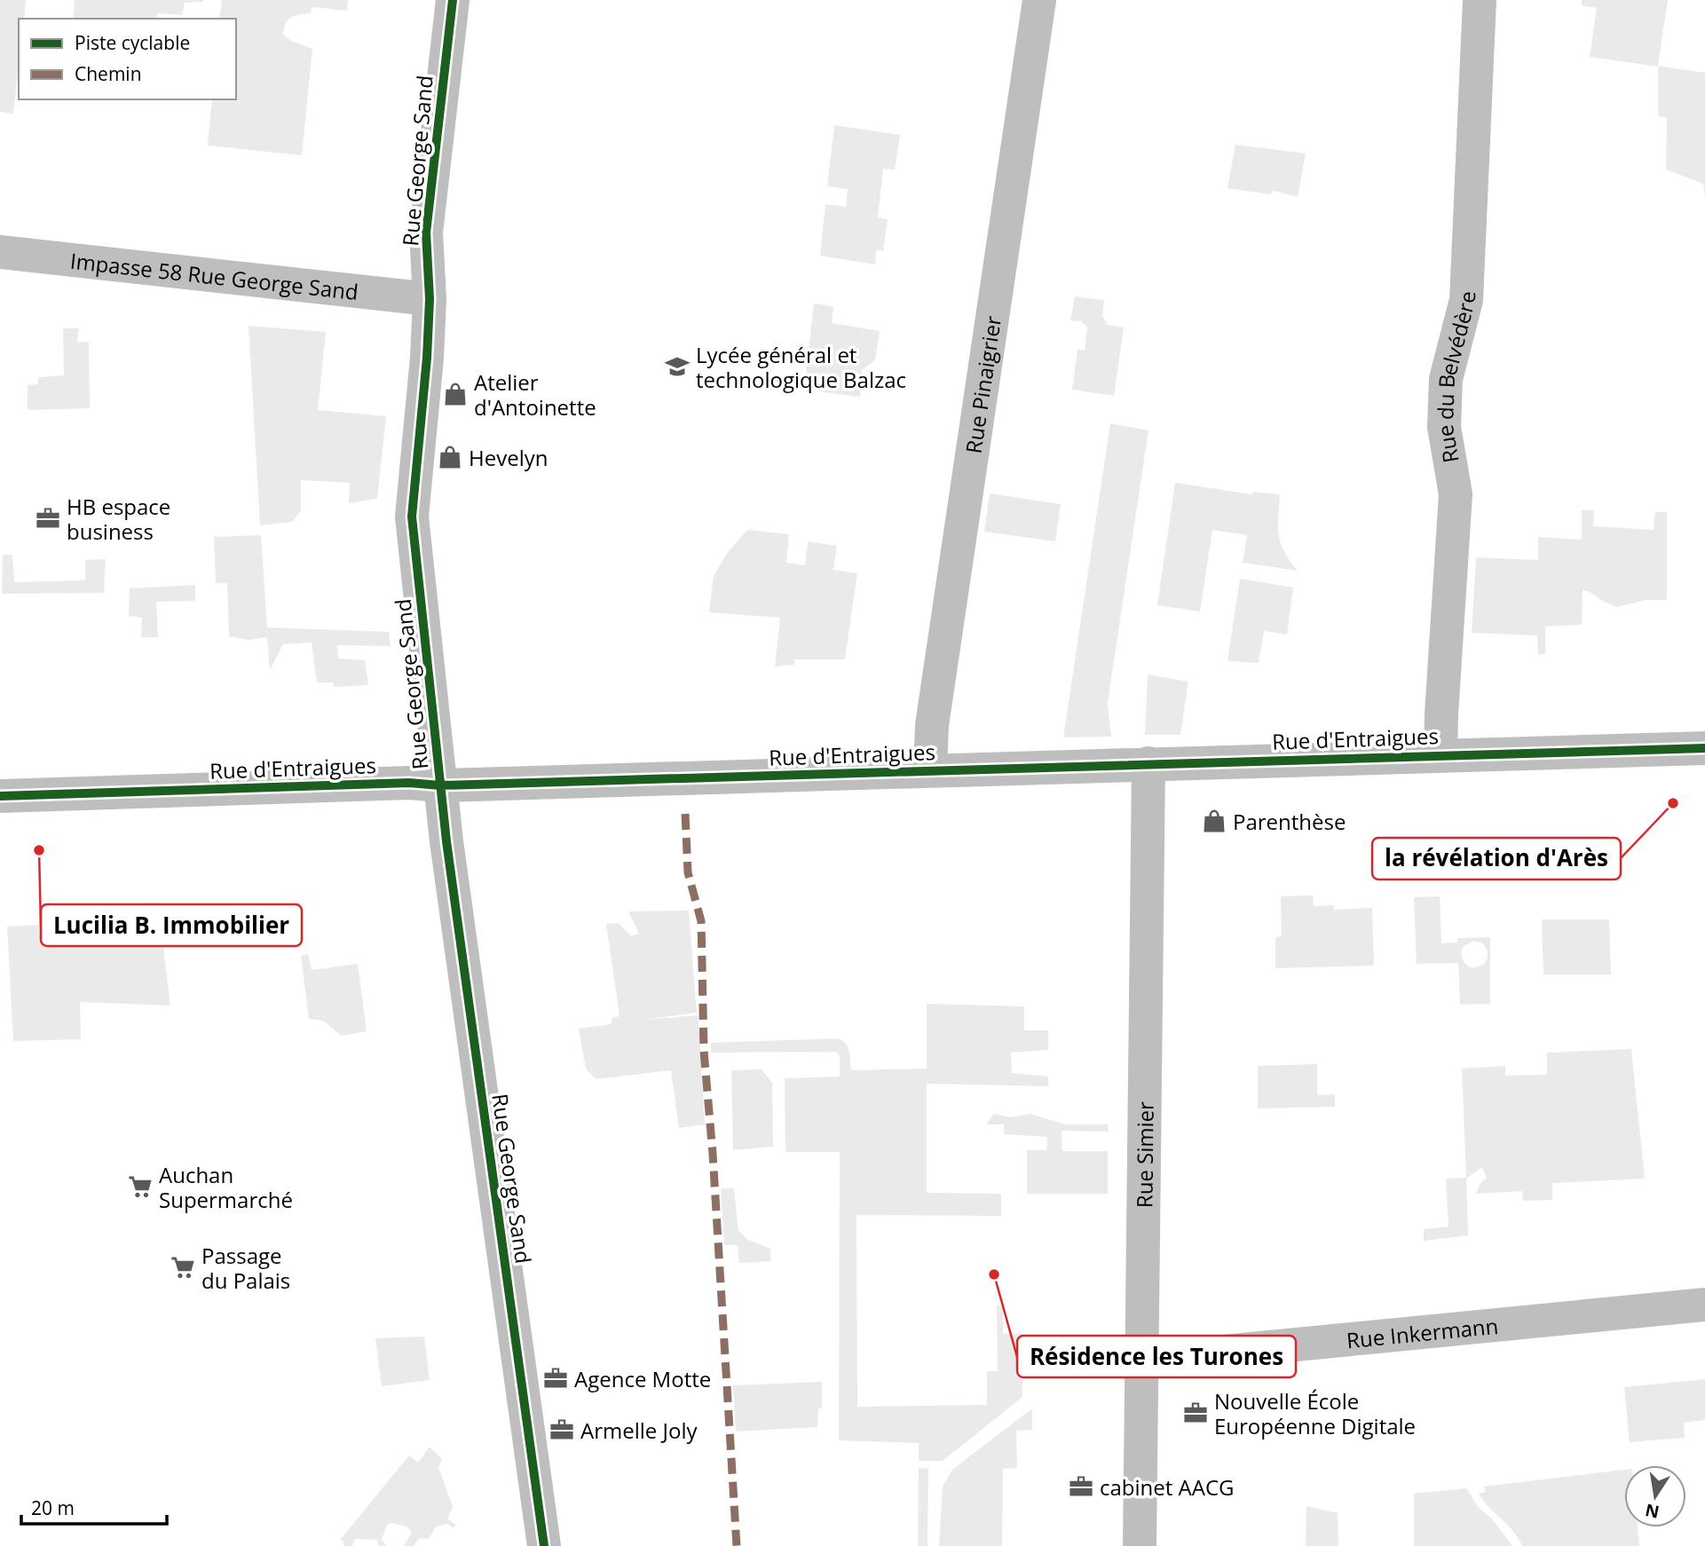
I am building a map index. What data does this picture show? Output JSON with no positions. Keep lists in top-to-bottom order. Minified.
{"streets":{"street":["Rue George Sand","Impasse 58 Rue George Sand","Rue du Belvédère","Rue Pinaigrier","Rue d'Entraigues","Rue Simier","Rue Inkermann"]},"crossings":[["Rue George Sand","Impasse 58 Rue George Sand"],["Rue George Sand","Rue d'Entraigues"],["Rue du Belvédère","Rue d'Entraigues"],["Rue Pinaigrier","Rue d'Entraigues"],["Rue d'Entraigues","Rue Simier"],["Rue Simier","Rue Inkermann"]],"places":{"school or university":["Lycée général et technologique Balzac"],"shop":["Atelier d'Antoinette","Hevelyn","Parenthèse"],"office":["HB espace business","Agence Motte","Nouvelle École Européenne Digitale","Armelle Joly","cabinet AACG"],"other":["la révélation d'Arès","Lucilia B. Immobilier","Résidence les Turones"],"supermarket":["Auchan Supermarché","Passage du Palais"]},"legend":["Piste cyclable","Chemin"],"scale_bar":"20 m","north":"bottom"}
